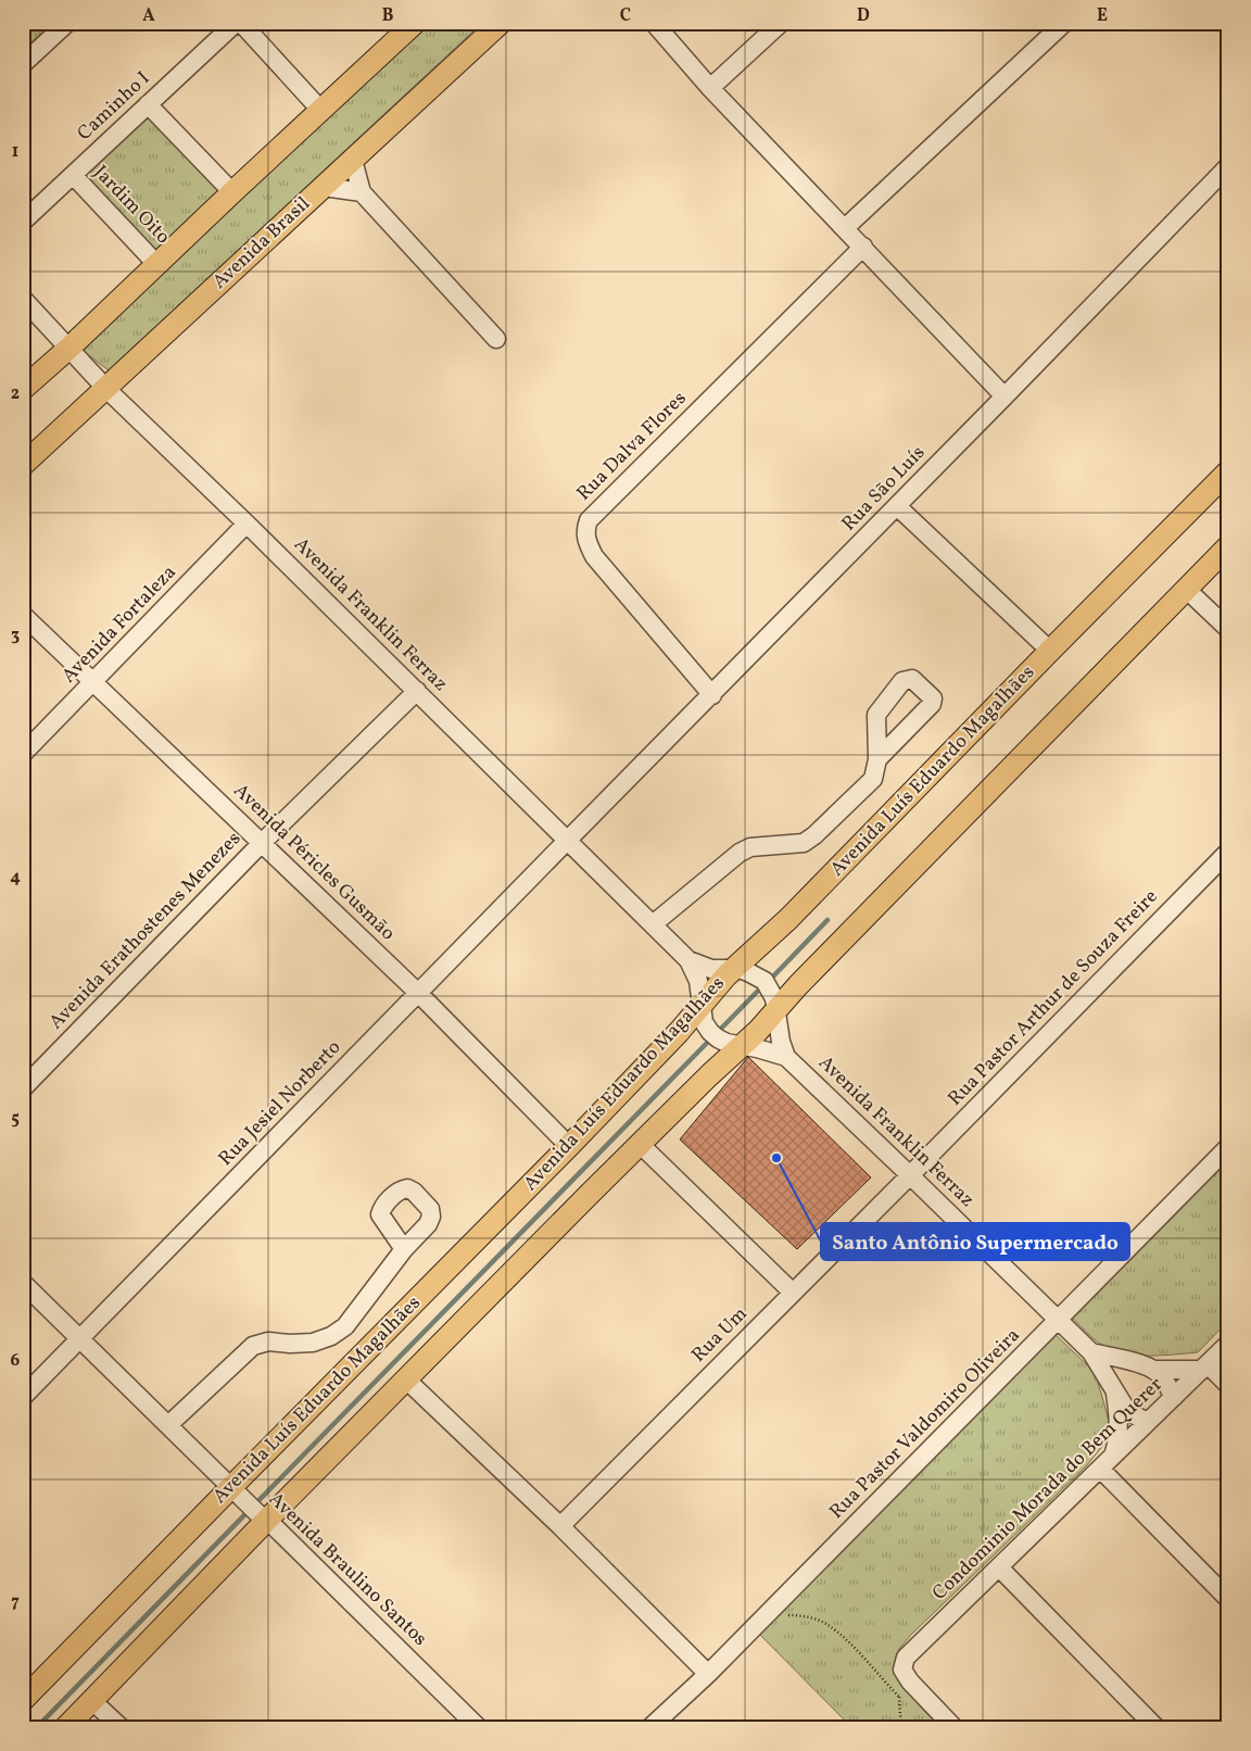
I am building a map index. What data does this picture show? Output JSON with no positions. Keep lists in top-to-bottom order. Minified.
{"streets":{"main road":["Avenida Brasil","Avenida Luís Eduardo Magalhães"],"street":["Caminho I","Jardim Oito","Rua Dalva Flores","Rua São Luís","Avenida Franklin Ferraz","Avenida Fortaleza","Avenida Péricles Gusmão","Avenida Erathostenes Menezes","Rua Pastor Arthur de Souza Freire","Rua Jesiel Norberto","Rua Um","Rua Pastor Valdomiro Oliveira","Condominio Morada do Bem Querer","Avenida Braulino Santos"]},"crossings":[["Caminho I","Jardim Oito"],["Avenida Brasil","Avenida Franklin Ferraz"],["Rua Dalva Flores","Rua São Luís"],["Rua São Luís","Avenida Franklin Ferraz"],["Rua São Luís","Rua Jesiel Norberto"],["Avenida Franklin Ferraz","Avenida Fortaleza"],["Avenida Franklin Ferraz","Avenida Erathostenes Menezes"],["Avenida Franklin Ferraz","Rua Pastor Arthur de Souza Freire"],["Avenida Franklin Ferraz","Rua Jesiel Norberto"],["Avenida Franklin Ferraz","Rua Um"],["Avenida Franklin Ferraz","Rua Pastor Valdomiro Oliveira"],["Avenida Franklin Ferraz","Condominio Morada do Bem Querer"],["Avenida Fortaleza","Avenida Péricles Gusmão"],["Avenida Luís Eduardo Magalhães","Avenida Péricles Gusmão"],["Avenida Luís Eduardo Magalhães","Avenida Braulino Santos"],["Avenida Péricles Gusmão","Avenida Erathostenes Menezes"],["Avenida Péricles Gusmão","Rua Jesiel Norberto"],["Rua Pastor Arthur de Souza Freire","Rua Um"],["Rua Jesiel Norberto","Avenida Braulino Santos"]],"places":["Santo Antônio Supermercado"],"grid":{"columns":["A","B","C","D","E"],"rows":["1","2","3","4","5","6","7"]}}
